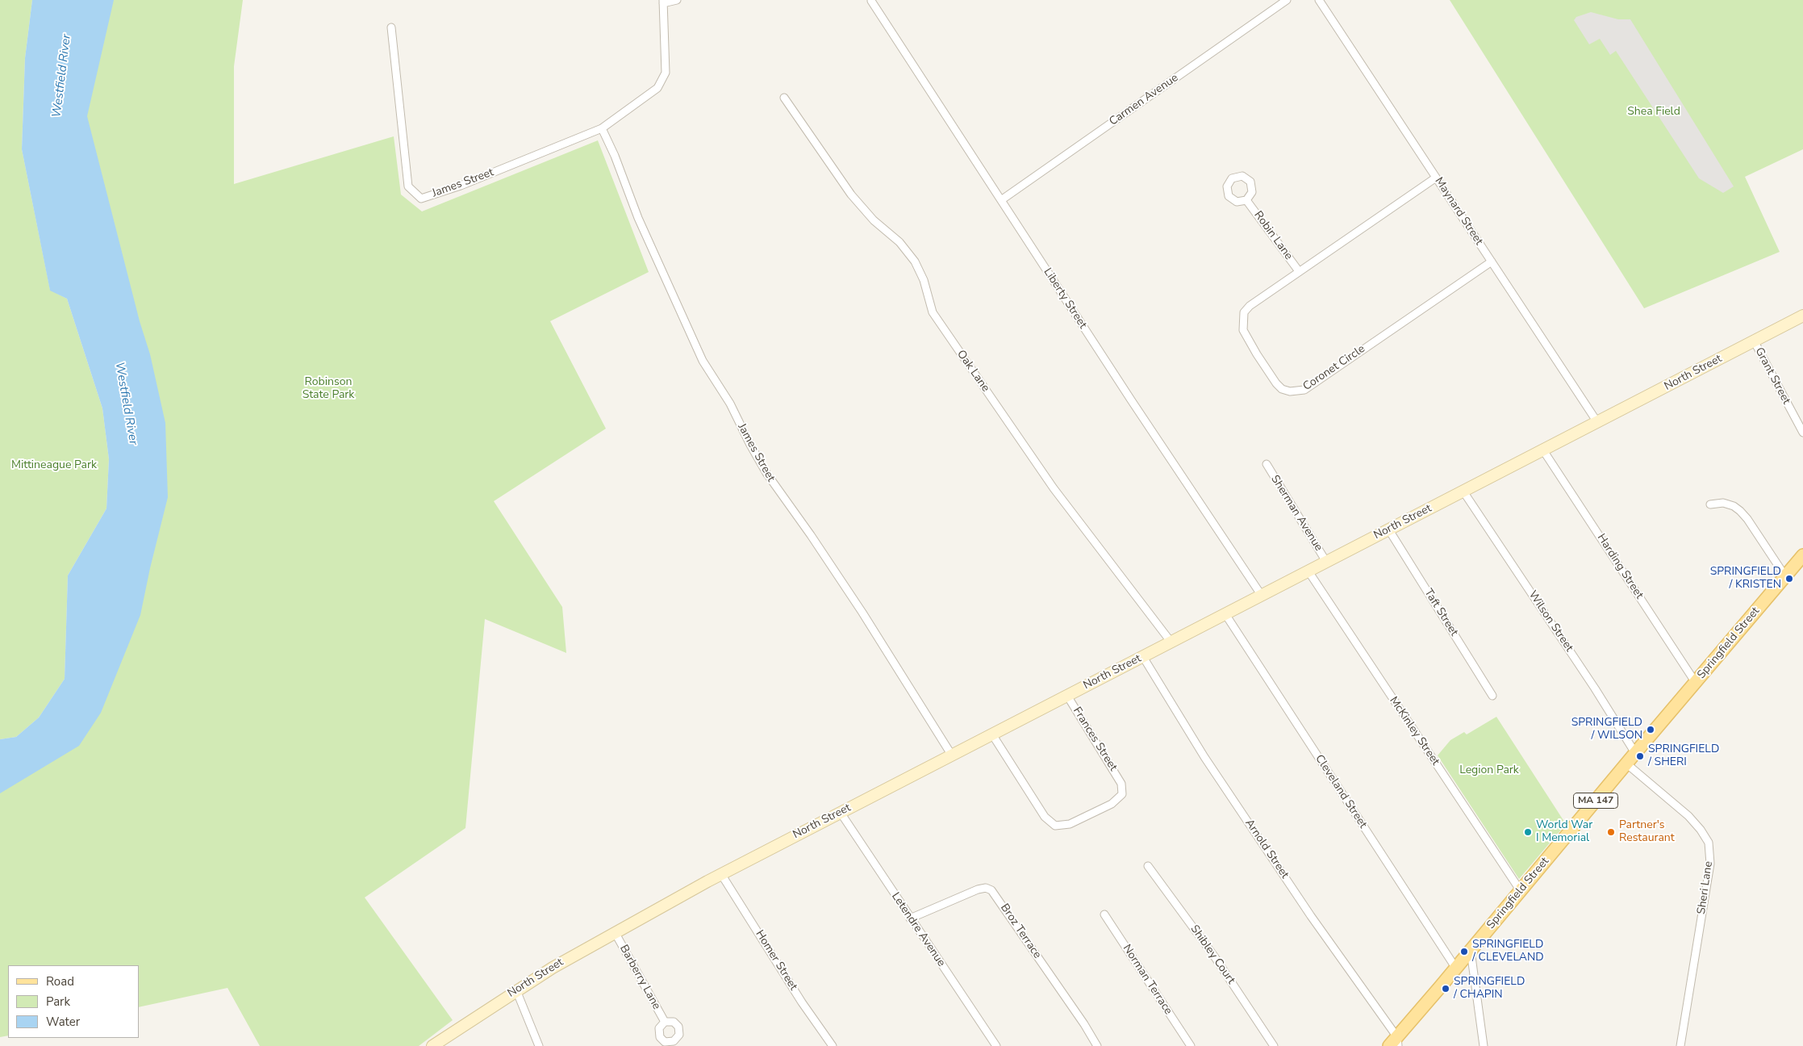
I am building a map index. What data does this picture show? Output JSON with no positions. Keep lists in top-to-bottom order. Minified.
{"streets":{"main road":["North Street","Springfield Street","MA 147"],"street":["Carmen Avenue","James Street","Maynard Street","Robin Lane","Liberty Street","Coronet Circle","Oak Lane","Grant Street","Sherman Avenue","Harding Street","Taft Street","Wilson Street","McKinley Street","Frances Street","Cleveland Street","Arnold Street","Sheri Lane","Letendre Avenue","Broz Terrace","Shibley Court","Homer Street","Barberry Lane","Norman Terrace"]},"crossings":[["Carmen Avenue","Liberty Street"],["James Street","North Street"],["Maynard Street","Coronet Circle"],["Maynard Street","North Street"],["Robin Lane","Coronet Circle"],["Liberty Street","North Street"],["Oak Lane","North Street"],["North Street","Grant Street"],["North Street","Sherman Avenue"],["North Street","Harding Street"],["North Street","Taft Street"],["North Street","Wilson Street"],["North Street","McKinley Street"],["North Street","Frances Street"],["North Street","Cleveland Street"],["North Street","Arnold Street"],["North Street","Letendre Avenue"],["North Street","Homer Street"],["North Street","Barberry Lane"],["Harding Street","Springfield Street"],["Wilson Street","Springfield Street"],["Springfield Street","McKinley Street"],["Springfield Street","Cleveland Street"],["Springfield Street","Arnold Street"],["Springfield Street","Sheri Lane"],["Letendre Avenue","Broz Terrace"]],"water":["Westfield River"],"parks":["Shea Field","Robinson State Park","Mittineague Park","Legion Park"],"places":["SPRINGFIELD / KRISTEN","SPRINGFIELD / WILSON","SPRINGFIELD / SHERI","World War I Memorial","Partner's Restaurant","SPRINGFIELD / CLEVELAND","SPRINGFIELD / CHAPIN"],"legend":["Road","Park","Water"]}
